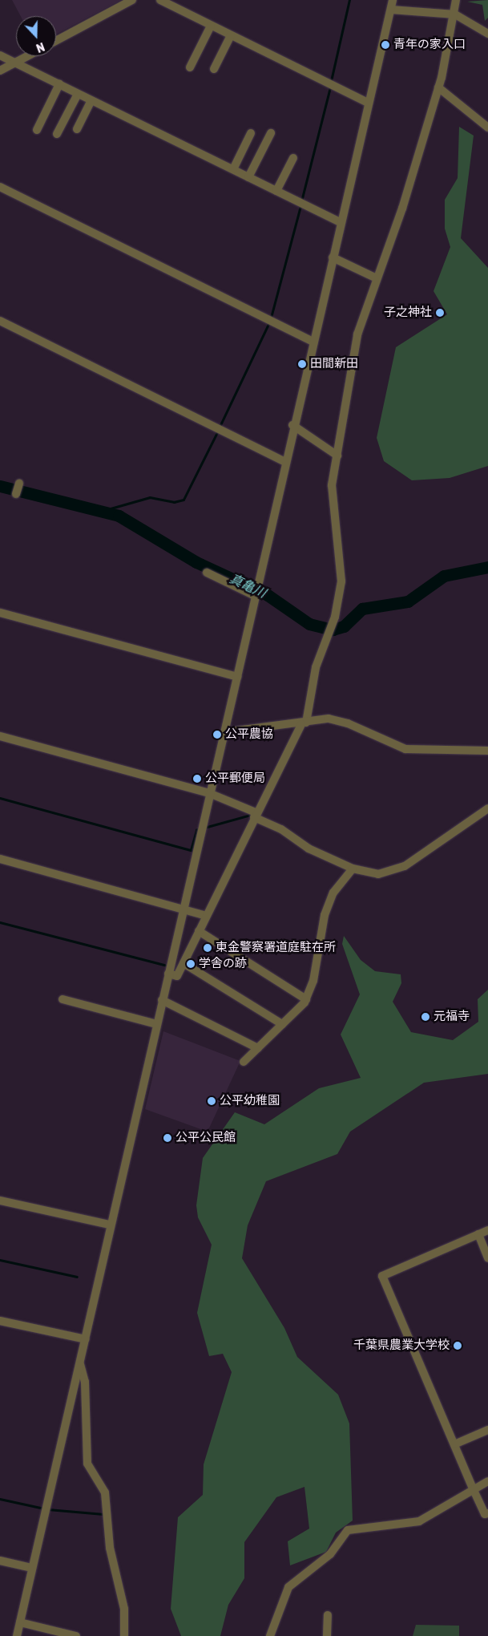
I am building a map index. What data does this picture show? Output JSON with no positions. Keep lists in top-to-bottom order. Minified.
{"water":["真亀川"],"places":["青年の家入口","子之神社","田間新田","公平農協","公平郵便局","東金警察署道庭駐在所","学舎の跡","元福寺","公平幼稚園","公平公民館","千葉県農業大学校"],"north":"bottom"}
